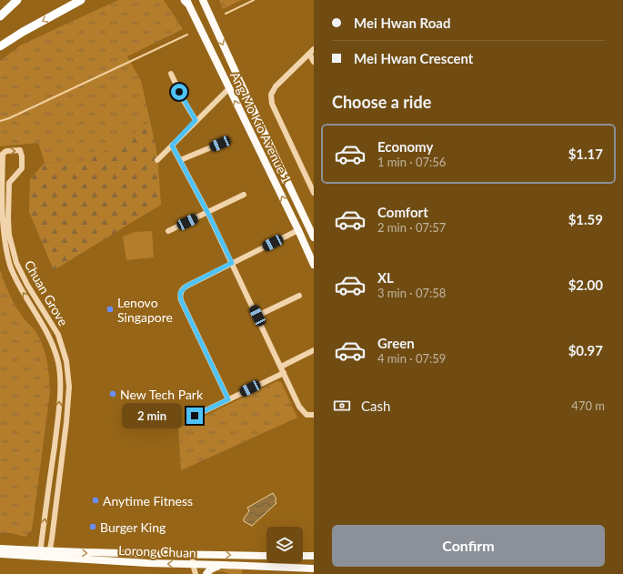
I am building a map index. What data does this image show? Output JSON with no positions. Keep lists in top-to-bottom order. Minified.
{"streets":{"main road":["Ang Mo Kio Avenue 1","Lorong Chuan"],"street":["Chuan Grove"]},"crossings":[["Chuan Grove","Lorong Chuan"]],"places":["Lenovo Singapore","New Tech Park","Anytime Fitness","Burger King"],"page":{"banner":["Mei Hwan Road","Mei Hwan Crescent"],"heading":"Choose a ride","list":[{"name":"Economy","note":"1 min · 07:56","value":"$1.17"},{"name":"Comfort","note":"2 min · 07:57","value":"$1.59"},{"name":"XL","note":"3 min · 07:58","value":"$2.00"},{"name":"Green","note":"4 min · 07:59","value":"$0.97"}],"pay":["Cash","470 m"],"bubble":"2 min","buttons":"Confirm"}}
